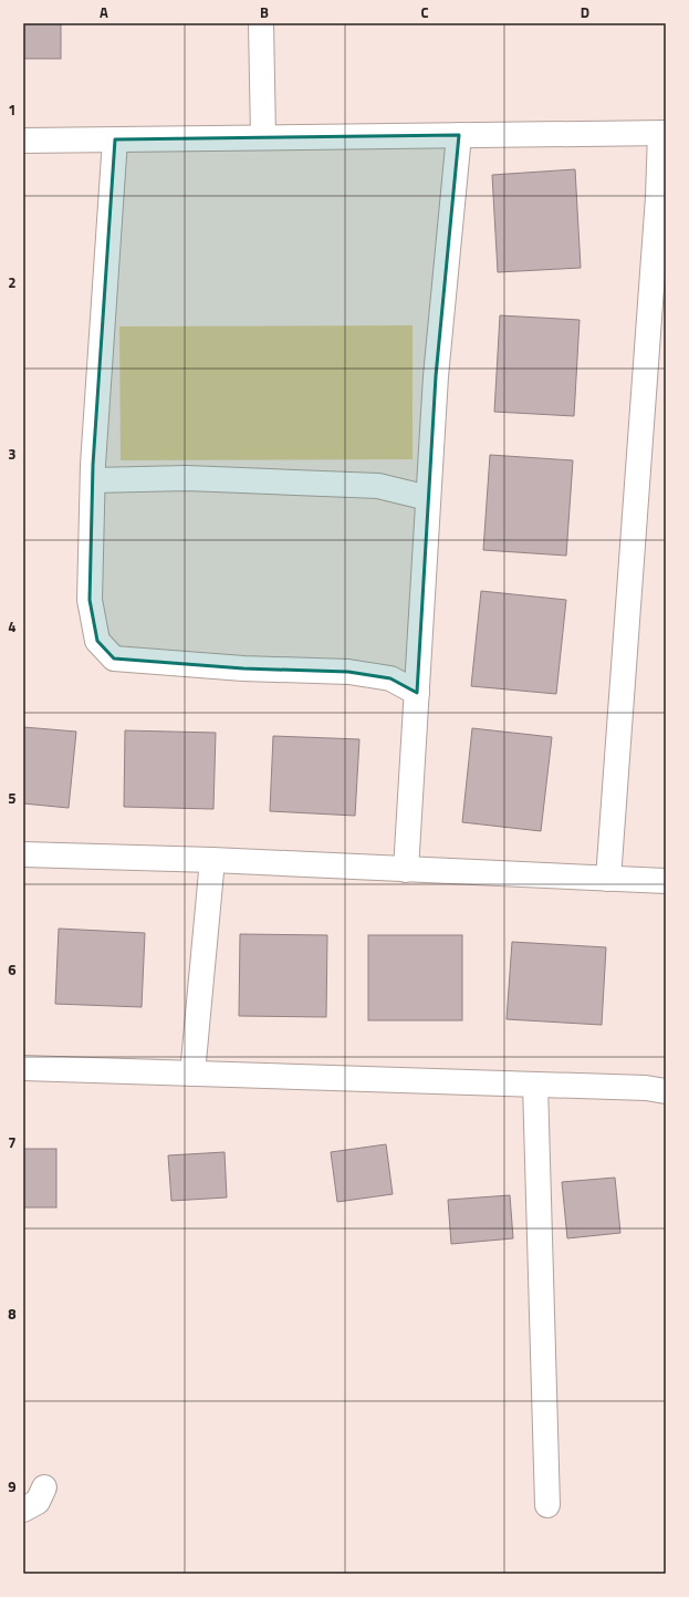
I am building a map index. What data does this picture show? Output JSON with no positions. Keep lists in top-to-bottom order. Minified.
{"grid":{"columns":["A","B","C","D"],"rows":["1","2","3","4","5","6","7","8","9"]}}
